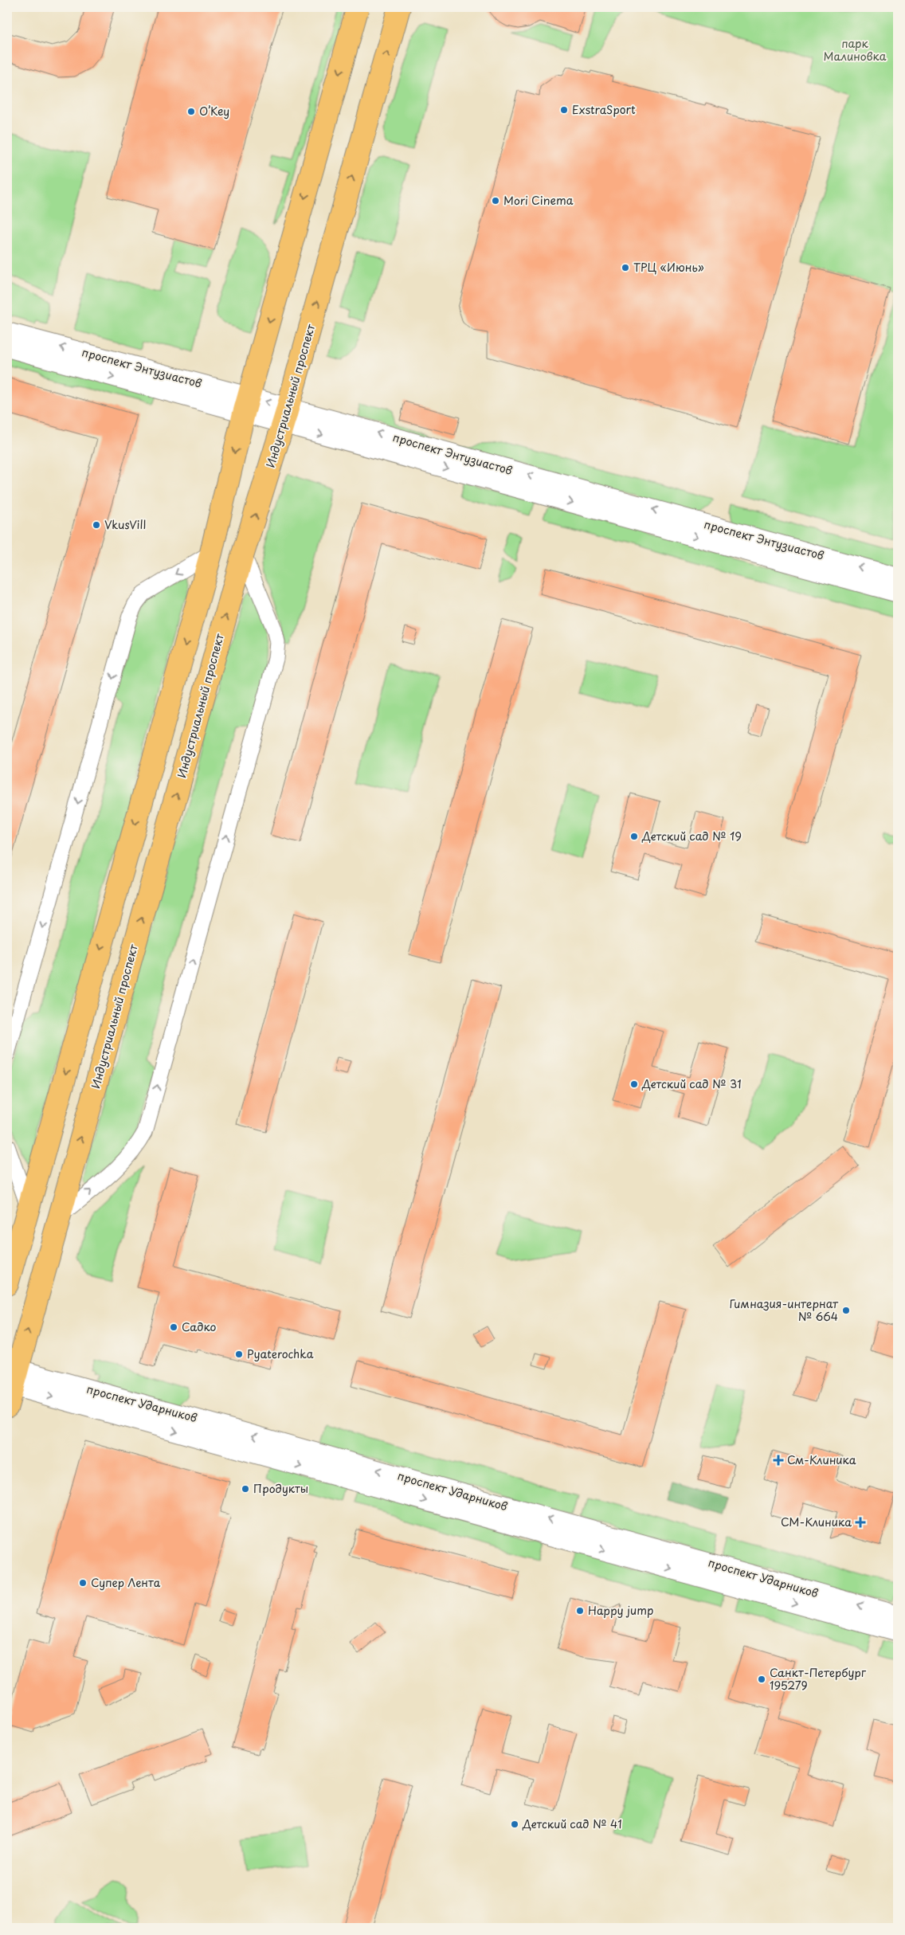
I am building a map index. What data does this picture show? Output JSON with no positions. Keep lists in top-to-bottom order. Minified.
{"streets":{"main road":["Индустриальный проспект"],"street":["проспект Энтузиастов","проспект Ударников"]},"crossings":[["проспект Энтузиастов","Индустриальный проспект"],["Индустриальный проспект","проспект Ударников"]],"parks":["парк Малиновка"],"places":{"other":["ExstraSport","O’Key","Mori Cinema","ТРЦ «Июнь»","VkusVill","Детский сад № 19","Детский сад № 31","Гимназия-интернат № 664","Садко","Pyaterochka","Продукты","Супер Лента","Happy jump","Санкт-Петербург 195279","Детский сад № 41"],"health":["См-Клиника","СМ-Клиника"]}}
